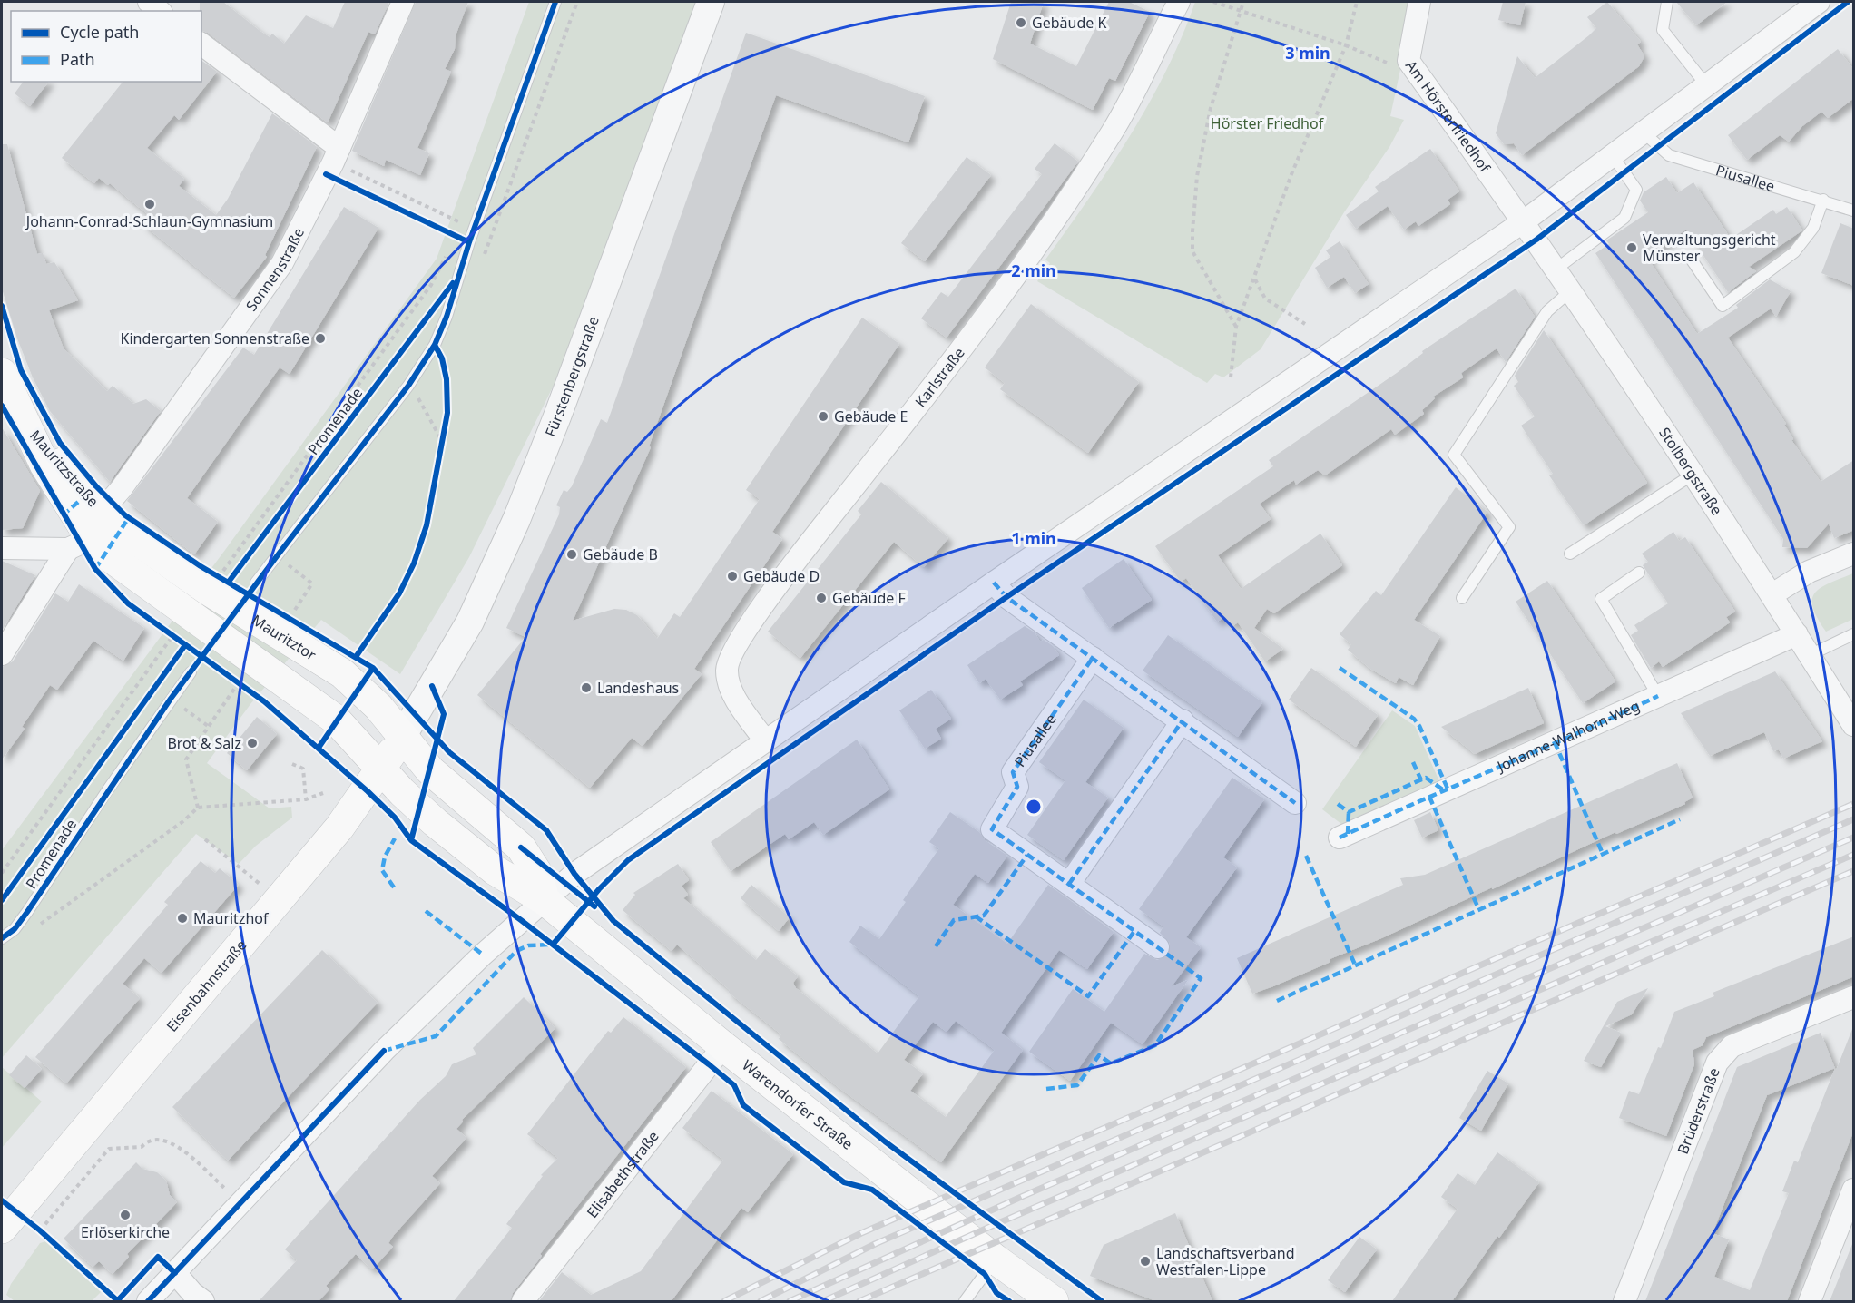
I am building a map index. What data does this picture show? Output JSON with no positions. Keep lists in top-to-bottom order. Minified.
{"streets":{"main road":["Mauritzstraße","Mauritztor","Eisenbahnstraße","Warendorfer Straße"],"street":["Am Hörsterfriedhof","Piusallee","Sonnenstraße","Fürstenbergstraße","Karlstraße","Stolbergstraße","Johanne-Walhorn-Weg","Brüderstraße","Elisabethstraße"],"lane":["Promenade"]},"crossings":[["Am Hörsterfriedhof","Stolbergstraße"],["Sonnenstraße","Mauritzstraße"],["Sonnenstraße","Mauritztor"],["Fürstenbergstraße","Mauritztor"],["Fürstenbergstraße","Eisenbahnstraße"],["Mauritzstraße","Mauritztor"],["Stolbergstraße","Johanne-Walhorn-Weg"],["Mauritztor","Eisenbahnstraße"],["Mauritztor","Warendorfer Straße"],["Eisenbahnstraße","Warendorfer Straße"],["Warendorfer Straße","Elisabethstraße"]],"parks":["Hörster Friedhof"],"places":["Gebäude K","Johann-Conrad-Schlaun-Gymnasium","Verwaltungsgericht Münster","Kindergarten Sonnenstraße","Gebäude E","Gebäude B","Gebäude D","Gebäude F","Landeshaus","Brot & Salz","Mauritzhof","Erlöserkirche","Landschaftsverband Westfalen-Lippe"],"legend":["Cycle path","Path"],"rings":["3 min","2 min","1 min"]}
